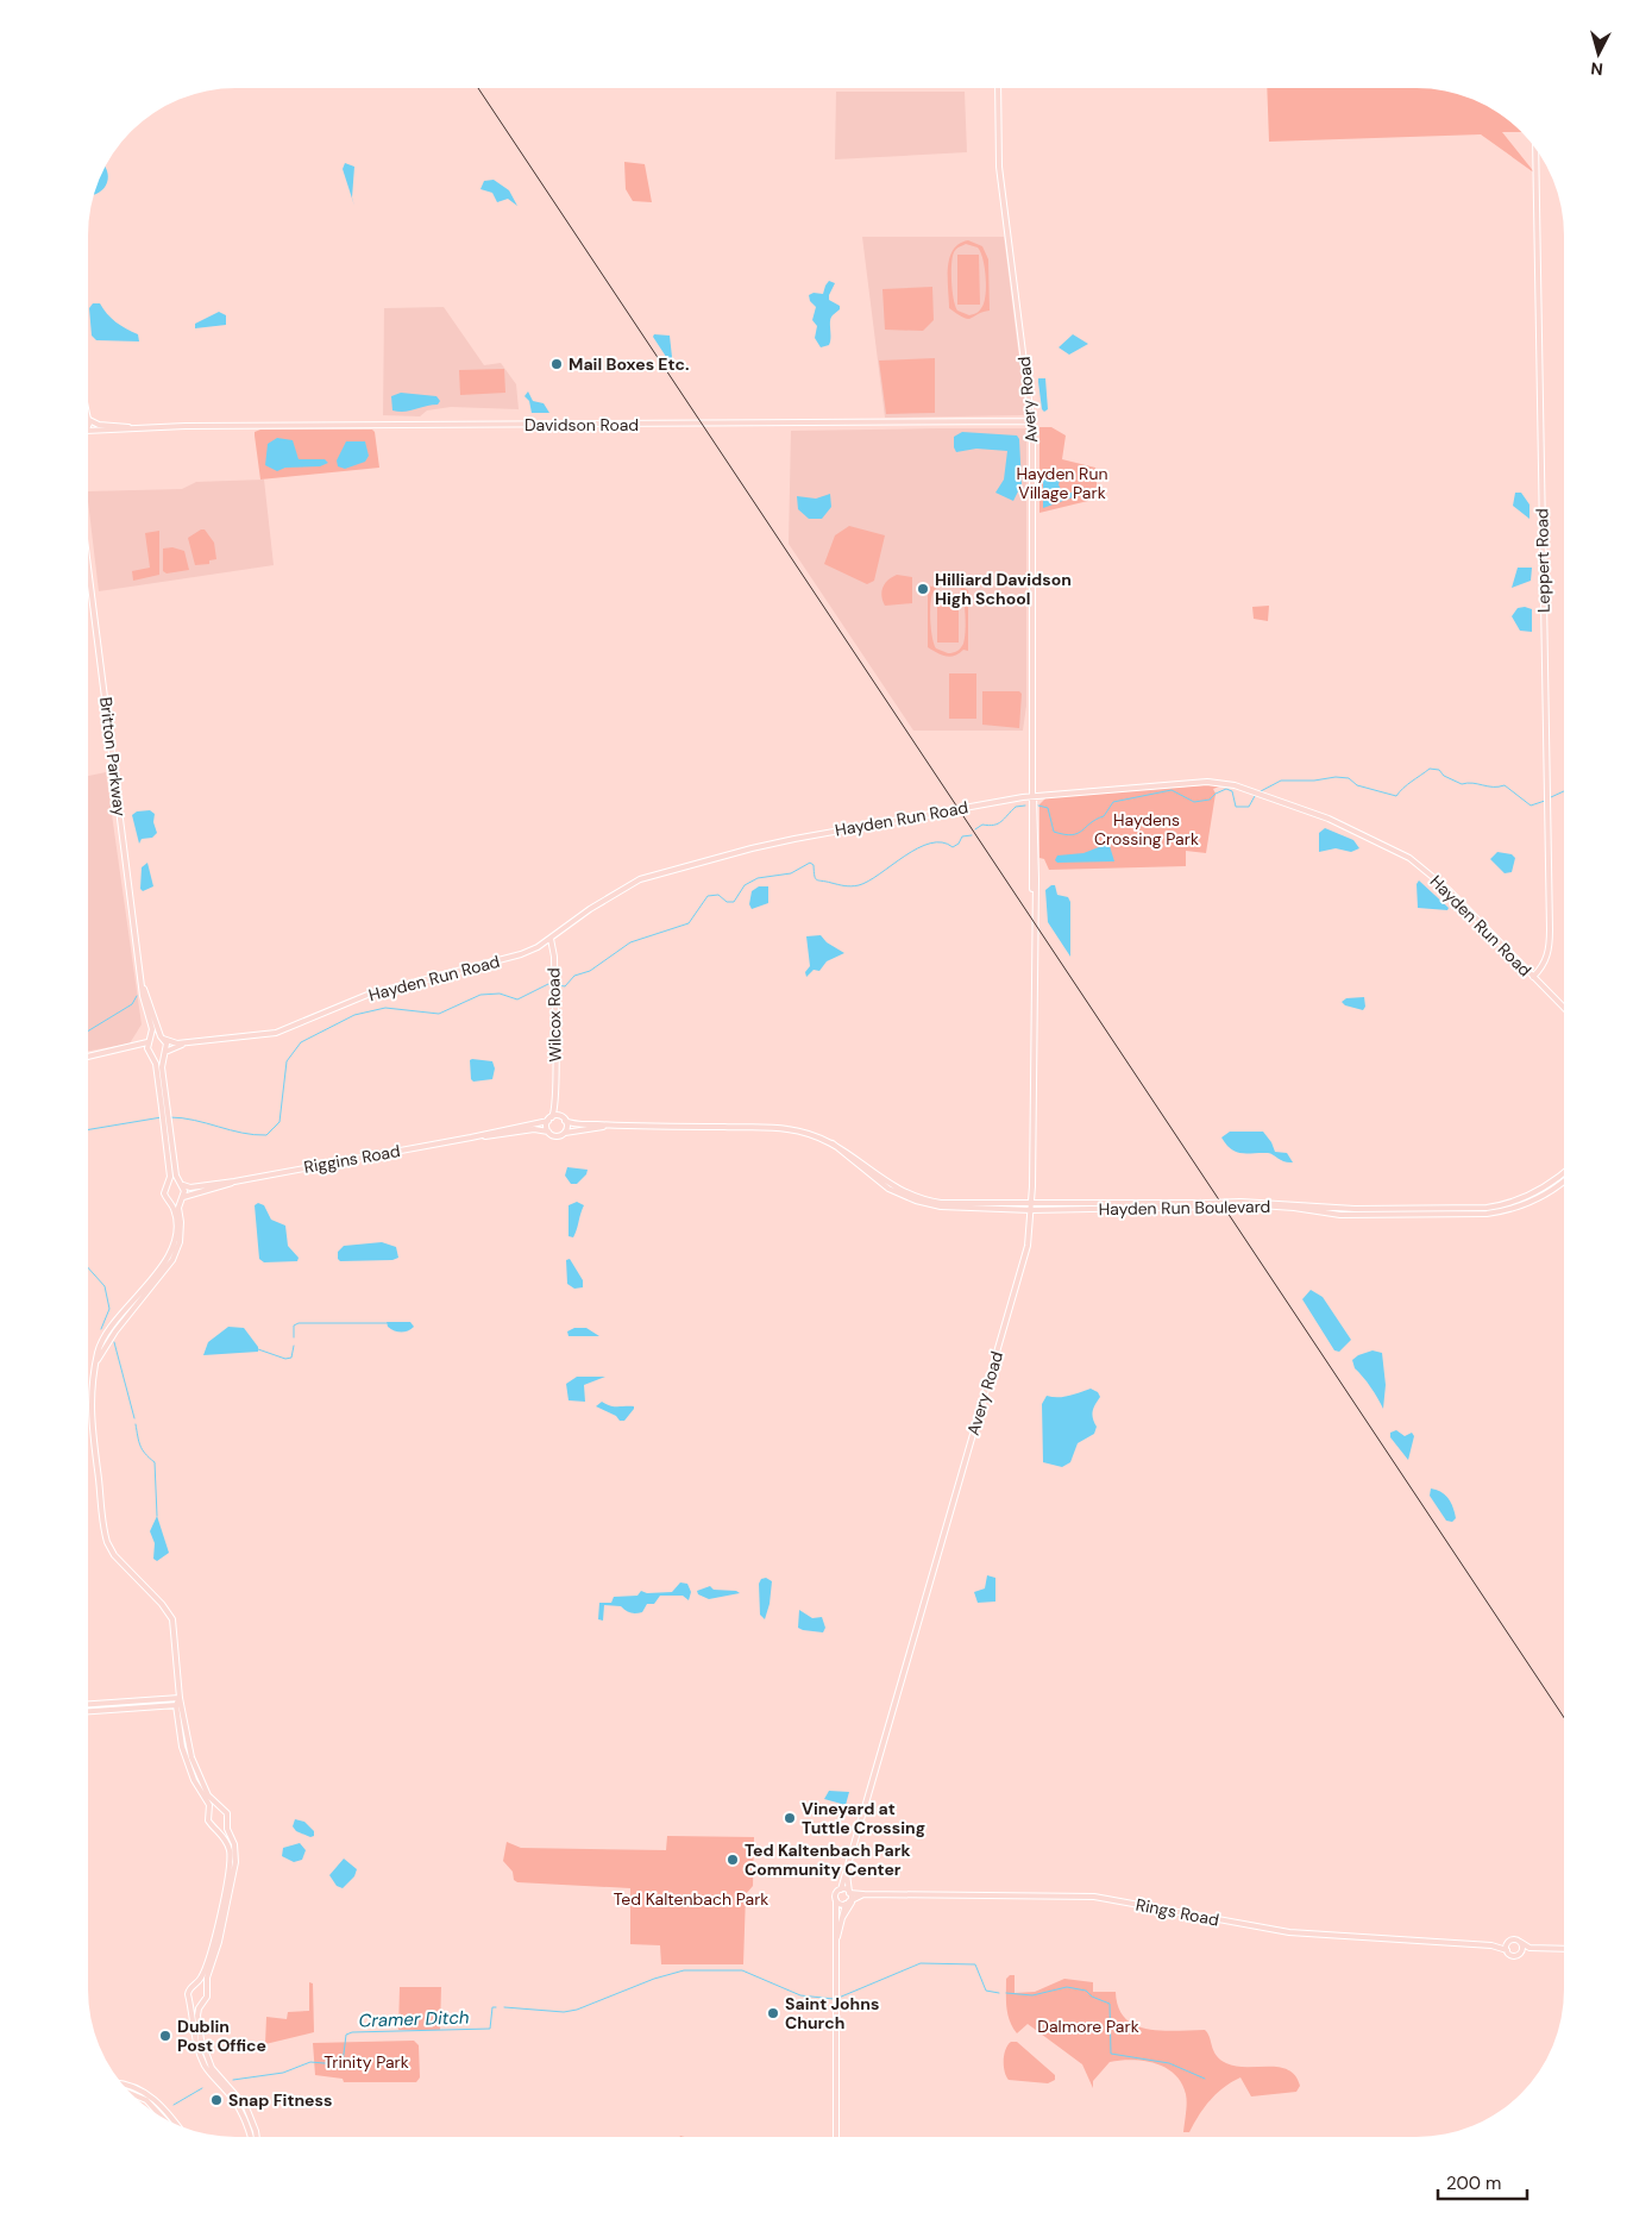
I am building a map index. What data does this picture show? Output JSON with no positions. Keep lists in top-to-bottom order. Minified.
{"streets":{"main road":["Avery Road","Davidson Road","Leppert Road","Britton Parkway","Hayden Run Road","Wilcox Road","Riggins Road","Hayden Run Boulevard","Rings Road"]},"crossings":[["Avery Road","Davidson Road"],["Avery Road","Hayden Run Road"],["Avery Road","Hayden Run Boulevard"],["Avery Road","Rings Road"],["Leppert Road","Hayden Run Road"],["Britton Parkway","Hayden Run Road"],["Hayden Run Road","Wilcox Road"],["Wilcox Road","Riggins Road"]],"water":["Cramer Ditch"],"parks":["Hayden Run Village Park","Haydens Crossing Park","Ted Kaltenbach Park","Dalmore Park","Trinity Park"],"places":["Mail Boxes Etc.","Hilliard Davidson High School","Vineyard at Tuttle Crossing","Ted Kaltenbach Park Community Center","Saint Johns Church","Dublin Post Office","Snap Fitness"],"scale_bar":"200 m","north":"bottom"}
